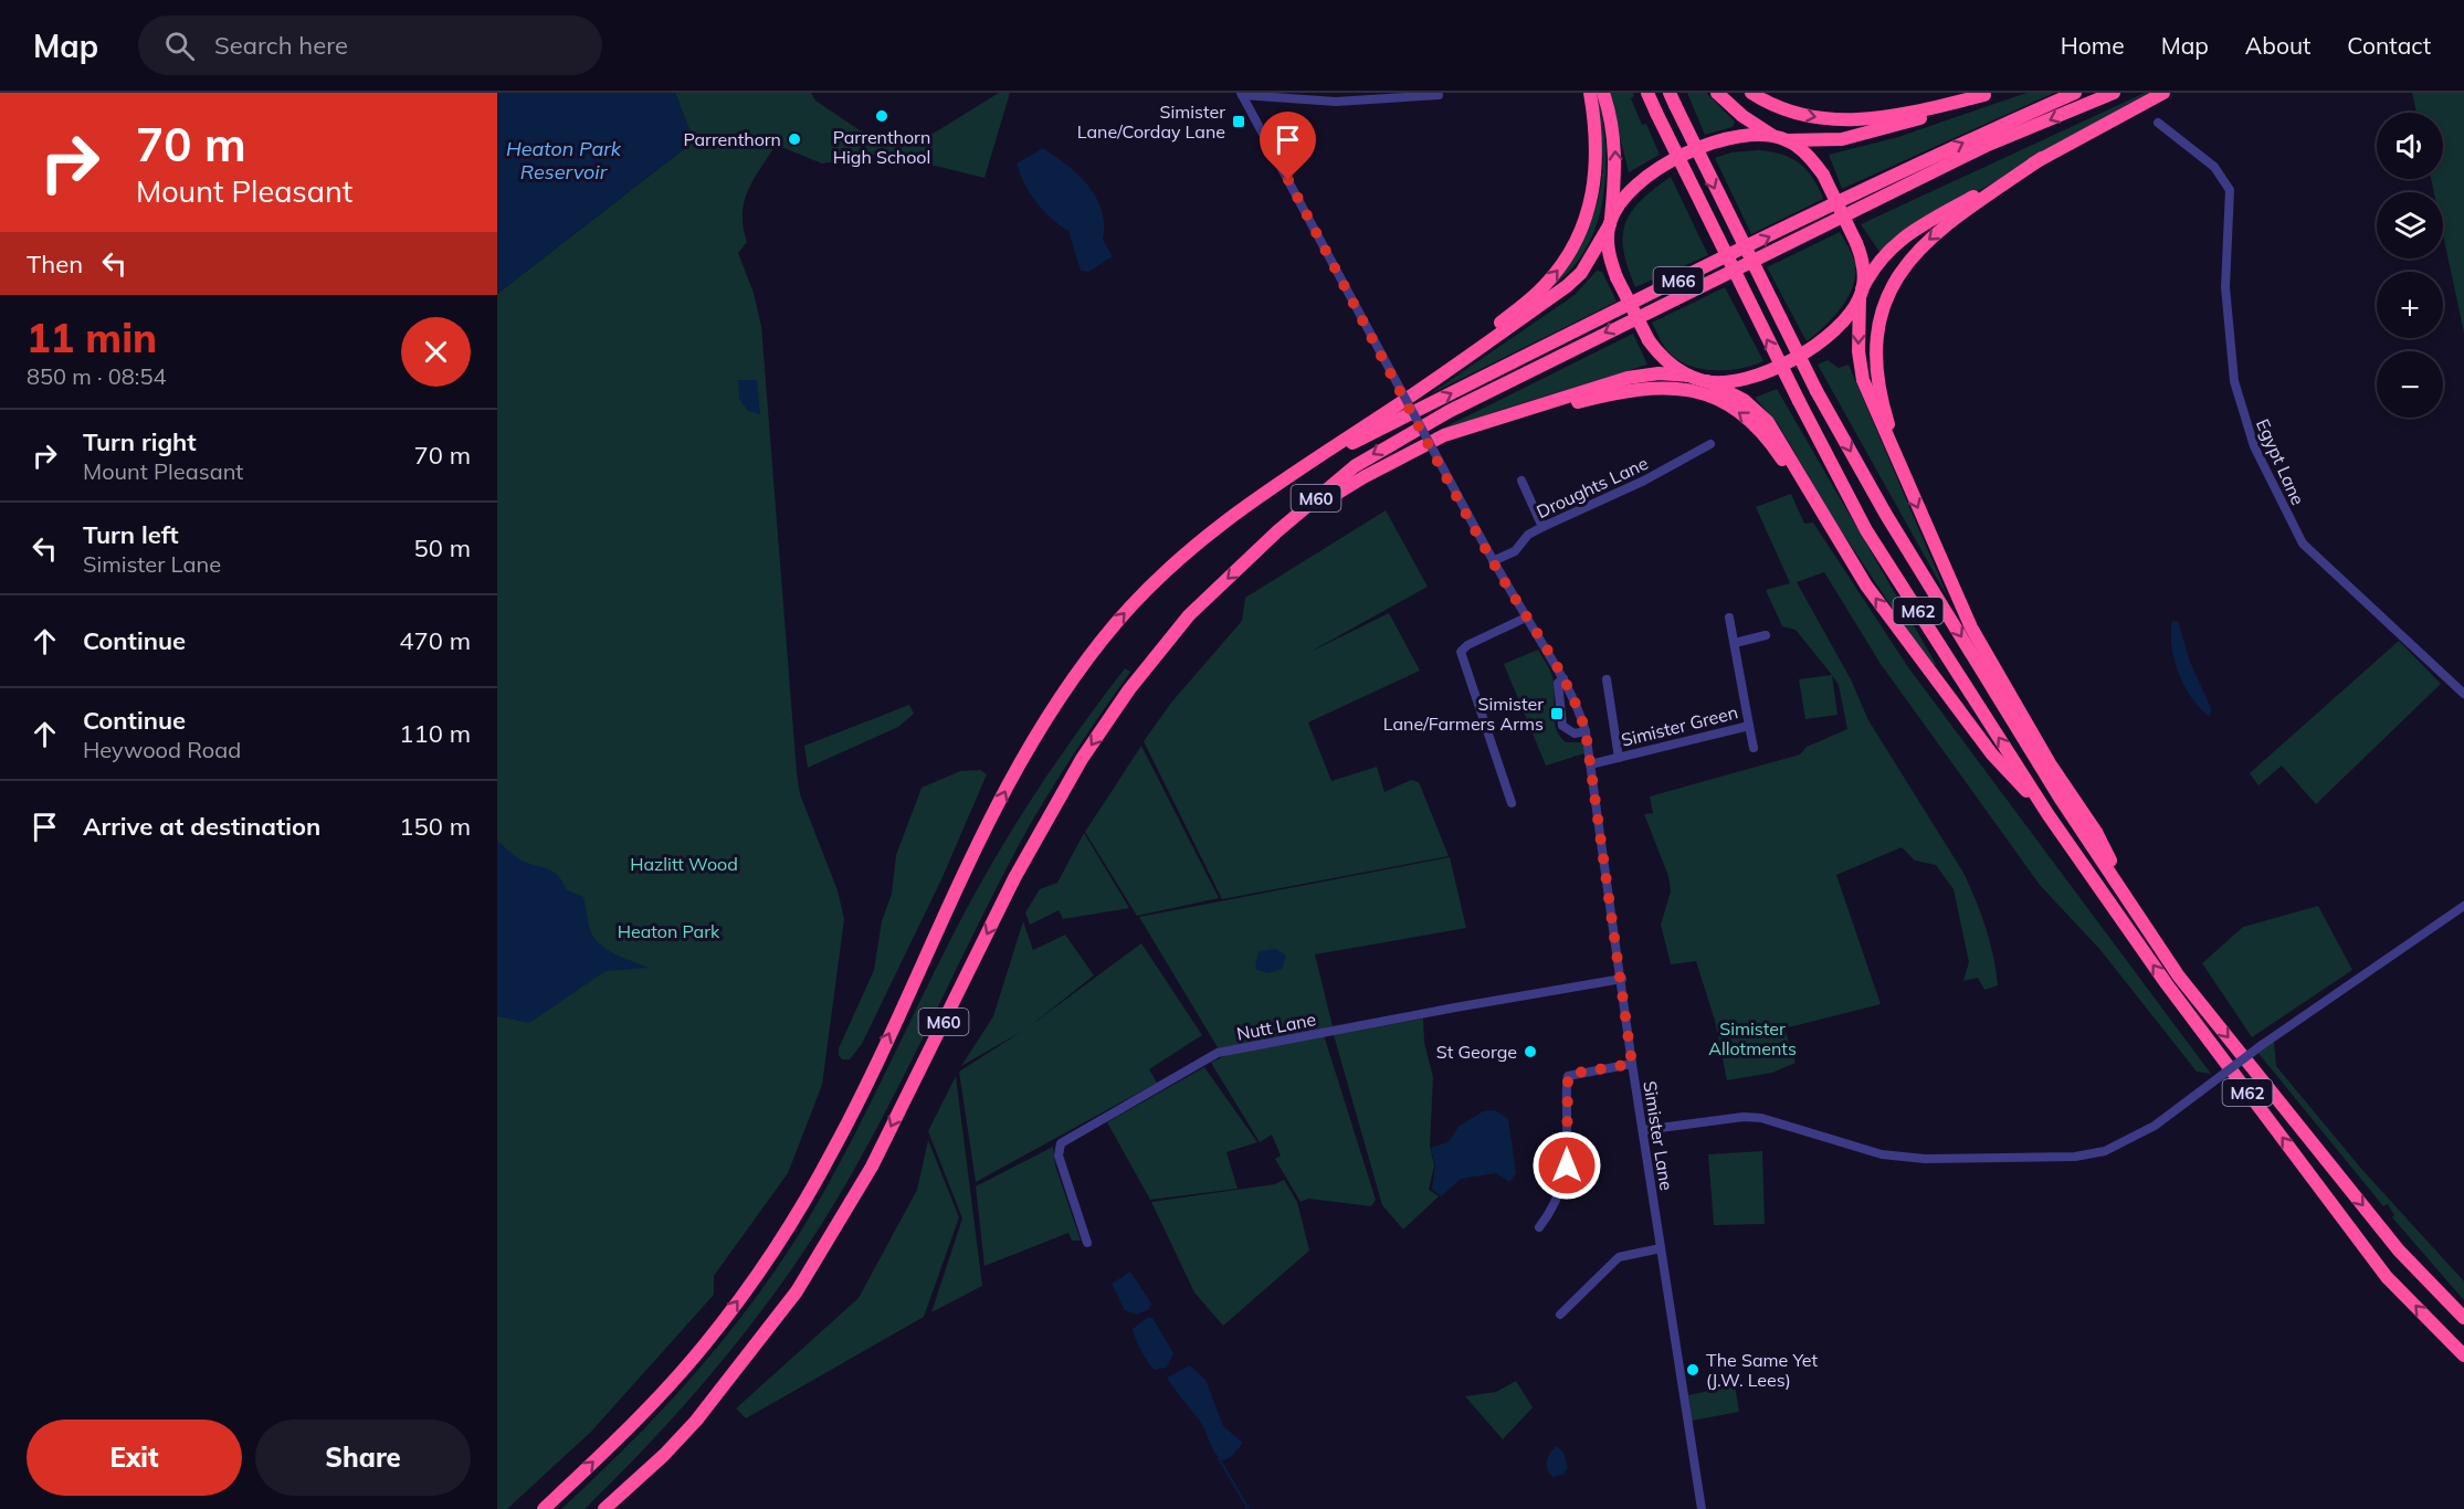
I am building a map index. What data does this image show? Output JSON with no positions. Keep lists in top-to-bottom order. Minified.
{"streets":{"highway":["M66","M60","M62"],"street":["Egypt Lane","Droughts Lane","Simister Green","Nutt Lane","Simister Lane"]},"crossings":[["M66","M60"],["Droughts Lane","Simister Lane"],["Simister Green","Simister Lane"],["Nutt Lane","Simister Lane"]],"water":["Heaton Park Reservoir"],"parks":["Hazlitt Wood","Heaton Park","Simister Allotments"],"places":{"other":["Parrenthorn High School","Parrenthorn","St George","The Same Yet (J.W. Lees)"],"transit":["Simister Lane/Corday Lane","Simister Lane/Farmers Arms"]},"page":{"header":"Map","search":"Search here","nav":["Home","Map","About","Contact"],"turn":["70 m","Mount Pleasant"],"map_buttons":["+","−"],"then":"Then","heading":["11 min","850 m · 08:54"],"list":[{"name":"Turn right","note":"Mount Pleasant","value":"70 m"},{"name":"Turn left","note":"Simister Lane","value":"50 m"},{"name":"Continue","value":"470 m"},{"name":"Continue","note":"Heywood Road","value":"110 m"},{"name":"Arrive at destination","value":"150 m"}],"buttons":["Exit","Share"]}}
